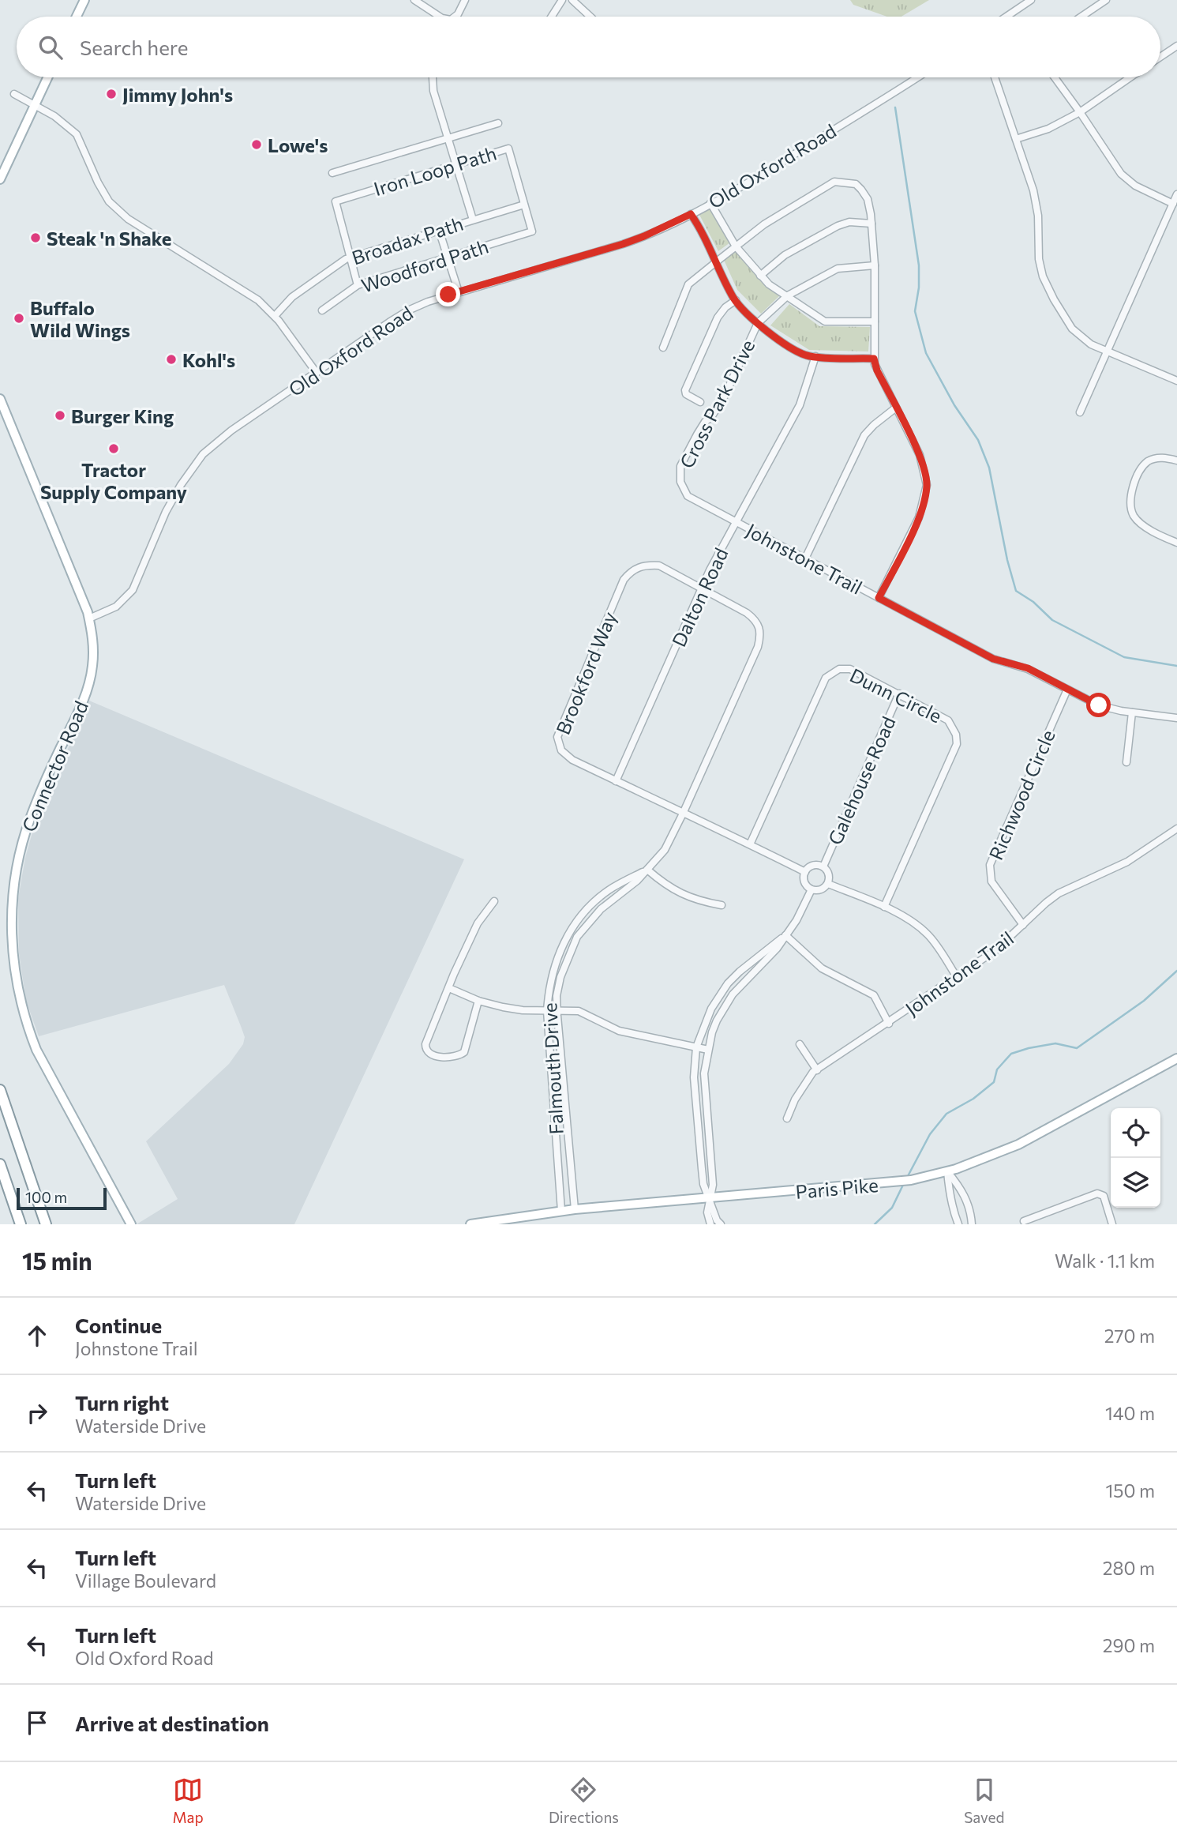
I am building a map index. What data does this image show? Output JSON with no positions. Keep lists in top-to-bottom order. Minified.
{"streets":{"main road":["Connector Road","Paris Pike"],"street":["Old Oxford Road","Iron Loop Path","Broadax Path","Woodford Path","Cross Park Drive","Johnstone Trail","Dalton Road","Brookford Way","Dunn Circle","Galehouse Road","Richwood Circle","Falmouth Drive"]},"crossings":[["Old Oxford Road","Connector Road"],["Iron Loop Path","Broadax Path"],["Iron Loop Path","Woodford Path"],["Cross Park Drive","Johnstone Trail"],["Cross Park Drive","Dalton Road"],["Johnstone Trail","Dalton Road"],["Johnstone Trail","Richwood Circle"],["Dalton Road","Brookford Way"],["Dalton Road","Falmouth Drive"],["Brookford Way","Dunn Circle"],["Brookford Way","Galehouse Road"],["Brookford Way","Falmouth Drive"],["Dunn Circle","Galehouse Road"],["Falmouth Drive","Paris Pike"]],"places":["Jimmy John's","Lowe's","Steak 'n Shake","Buffalo Wild Wings","Kohl's","Burger King","Tractor Supply Company"],"scale_bar":"100 m","page":{"search":"Search here","scale":"100 m","heading":["15 min","Walk · 1.1 km"],"list":[["Continue","Johnstone Trail","270 m"],["Turn right","Waterside Drive","140 m"],["Turn left","Waterside Drive","150 m"],["Turn left","Village Boulevard","280 m"],["Turn left","Old Oxford Road","290 m"],"Arrive at destination"],"nav":["Map","Directions","Saved"]}}
